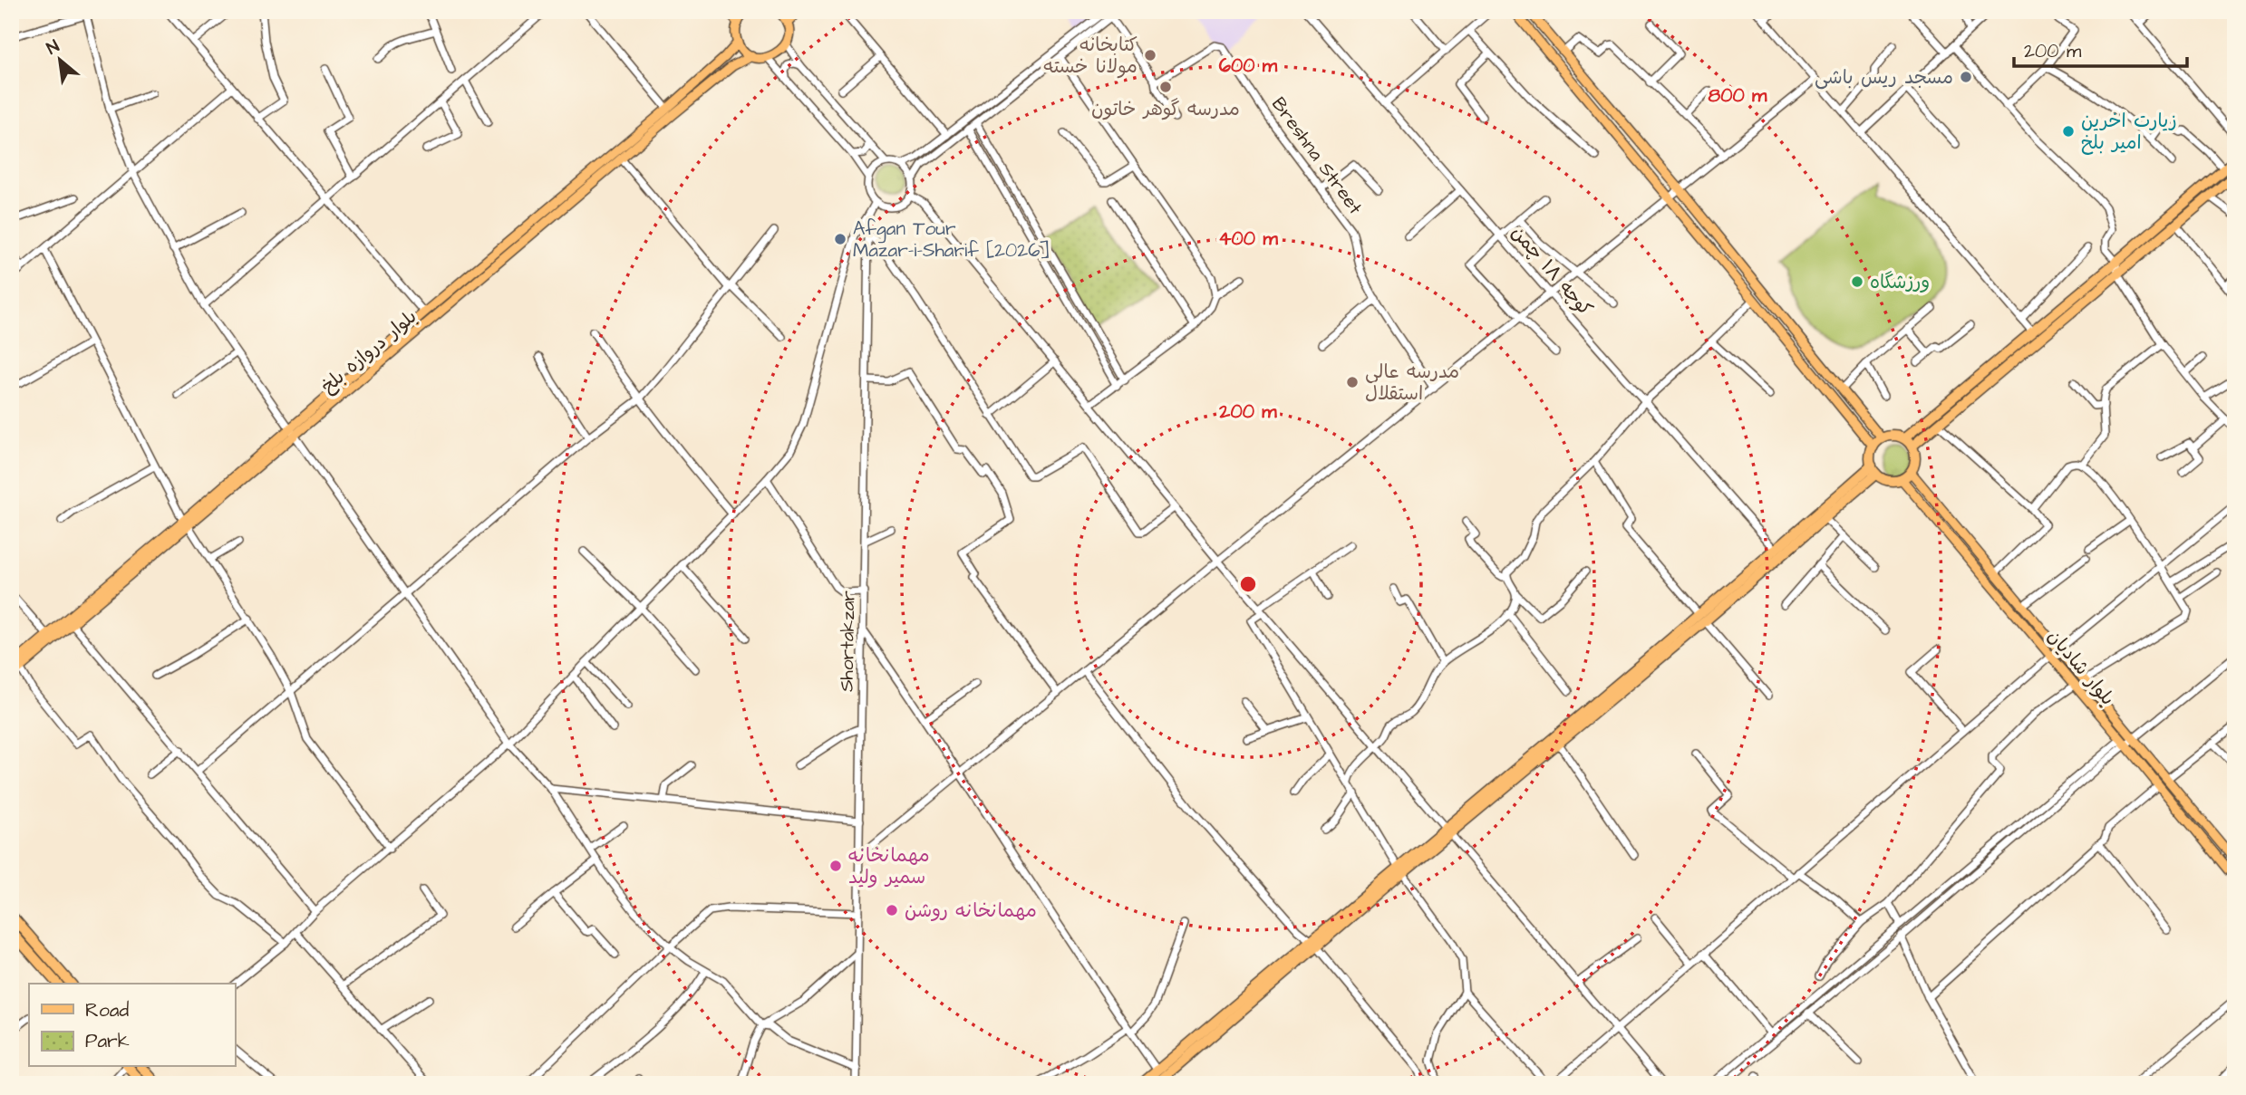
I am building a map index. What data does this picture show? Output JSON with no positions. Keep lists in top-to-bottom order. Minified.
{"streets":{"main road":["بلوار دروازه بلخ","بلوار شادیان"],"street":["Breshna Street","كوچه ١٨ چمن","Shortakzar"]},"places":["کتابخانه مولانا خسته","مسجد ریس باشی","مدرسه گوهر خاتون","زیارت اخرین امیر بلخ","Afgan Tour Mazar-i-Sharif [2026]","ورزشگاه","مدرسه عالی استقلال","مهمانخانه سمیر ولید","مهمانخانه روشن"],"legend":["Road","Park"],"scale_bar":"200 m","north":"top left","rings":["600 m","800 m","400 m","200 m"]}
